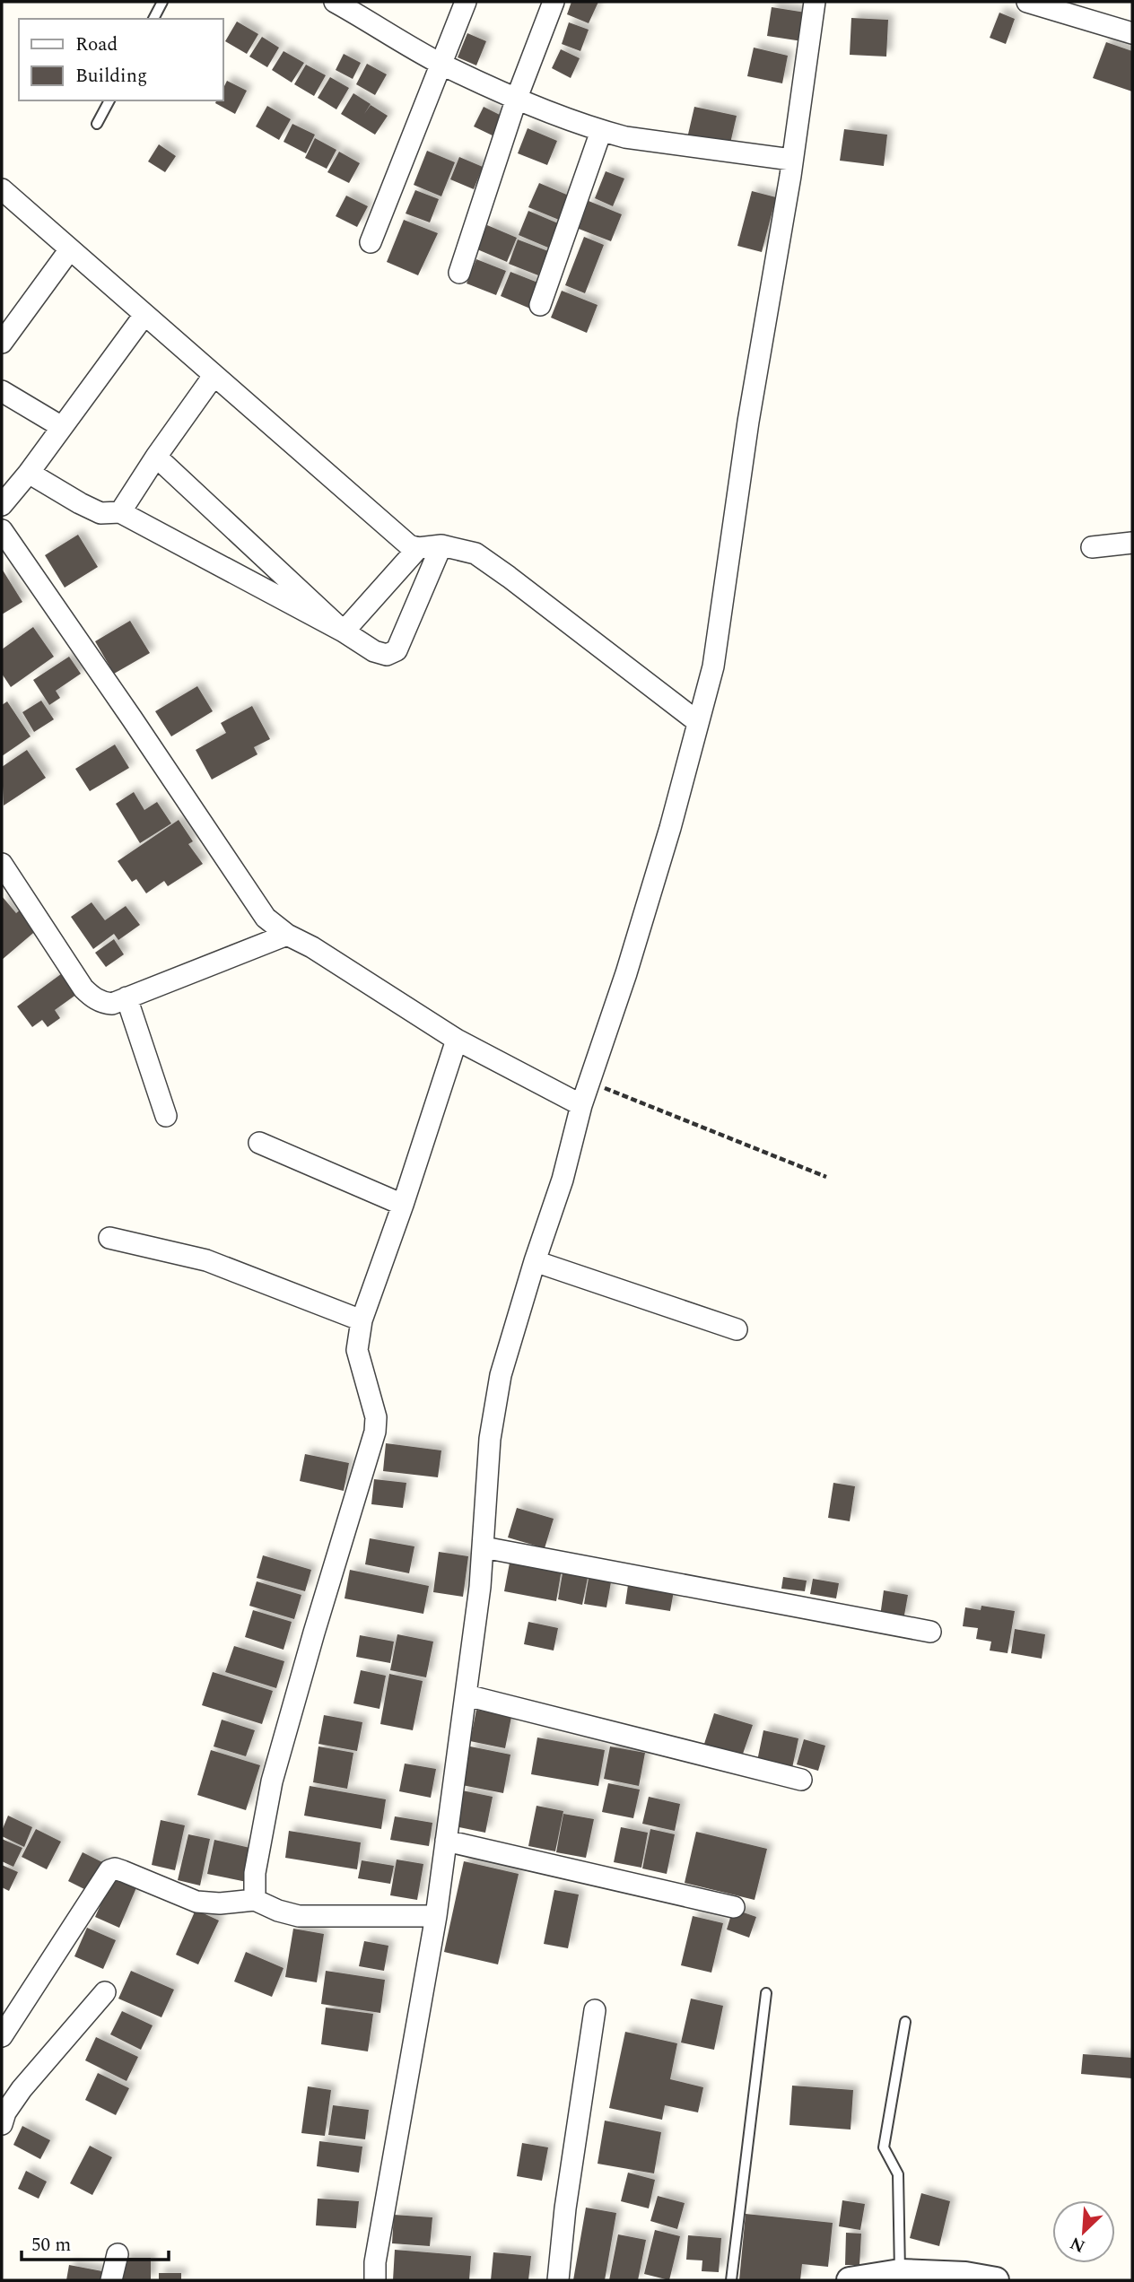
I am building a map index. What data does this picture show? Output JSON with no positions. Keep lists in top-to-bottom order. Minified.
{"legend":["Road","Building"],"scale_bar":"50 m","north":"bottom left"}
